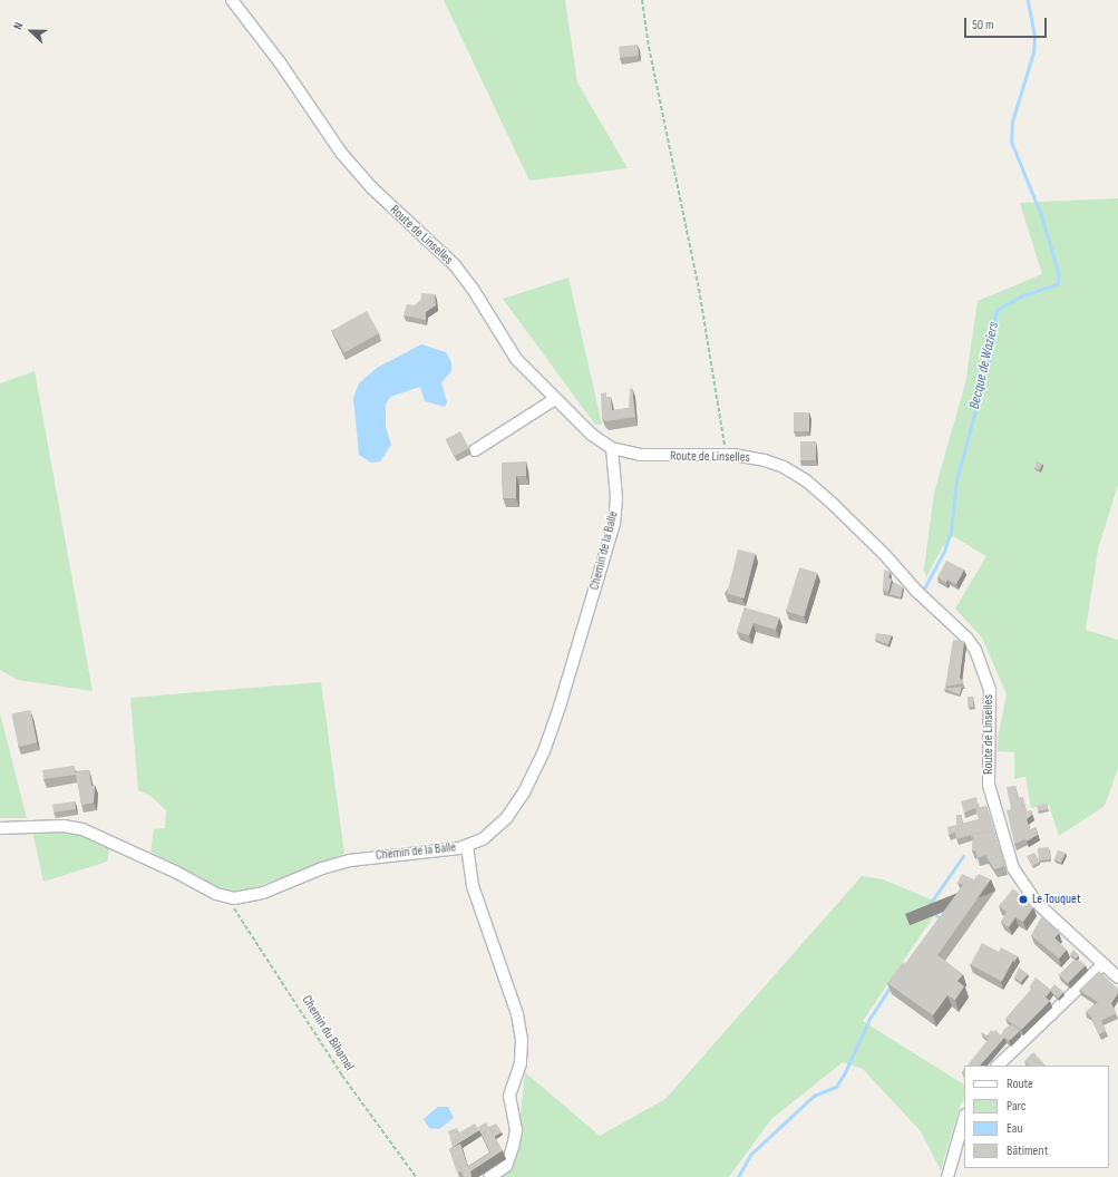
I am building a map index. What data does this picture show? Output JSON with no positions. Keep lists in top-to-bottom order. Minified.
{"streets":{"street":["Route de Linselles","Chemin de la Balle"],"path":["Chemin du Bihamel"]},"crossings":[["Route de Linselles","Chemin de la Balle"],["Chemin de la Balle","Chemin du Bihamel"]],"water":["Becque de Waziers"],"places":["Le Touquet"],"legend":["Route","Parc","Eau","Bâtiment"],"scale_bar":"50 m","north":"left"}
